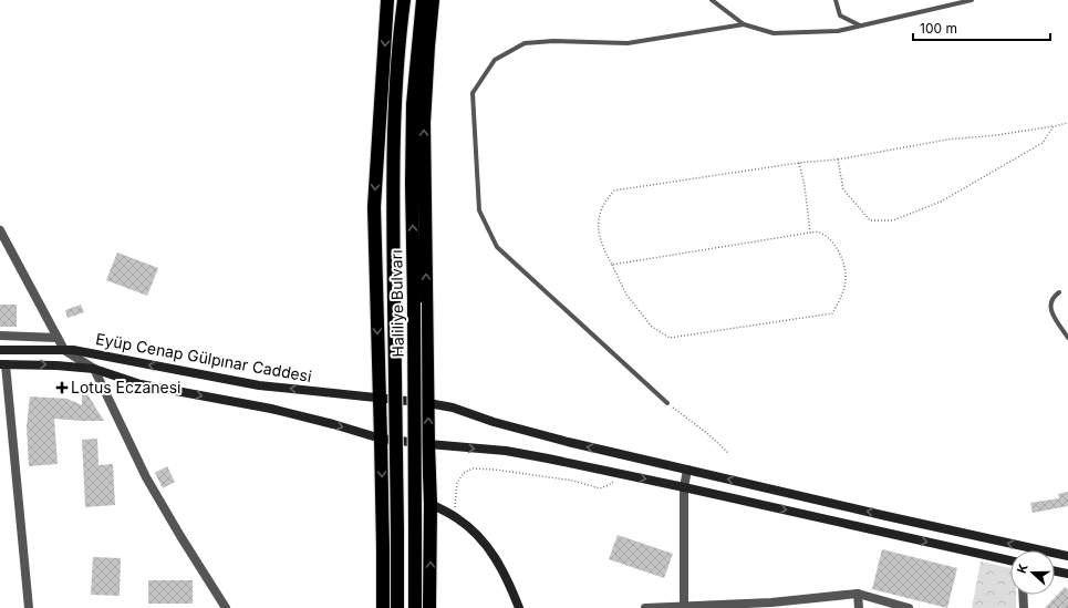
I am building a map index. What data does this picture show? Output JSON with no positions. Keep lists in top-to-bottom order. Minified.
{"streets":{"highway":["Haliliye Bulvarı"],"main road":["Eyüp Cenap Gülpınar Caddesi"]},"places":{"health":["Lotus Eczanesi"]},"scale_bar":"100 m","north":"left"}
